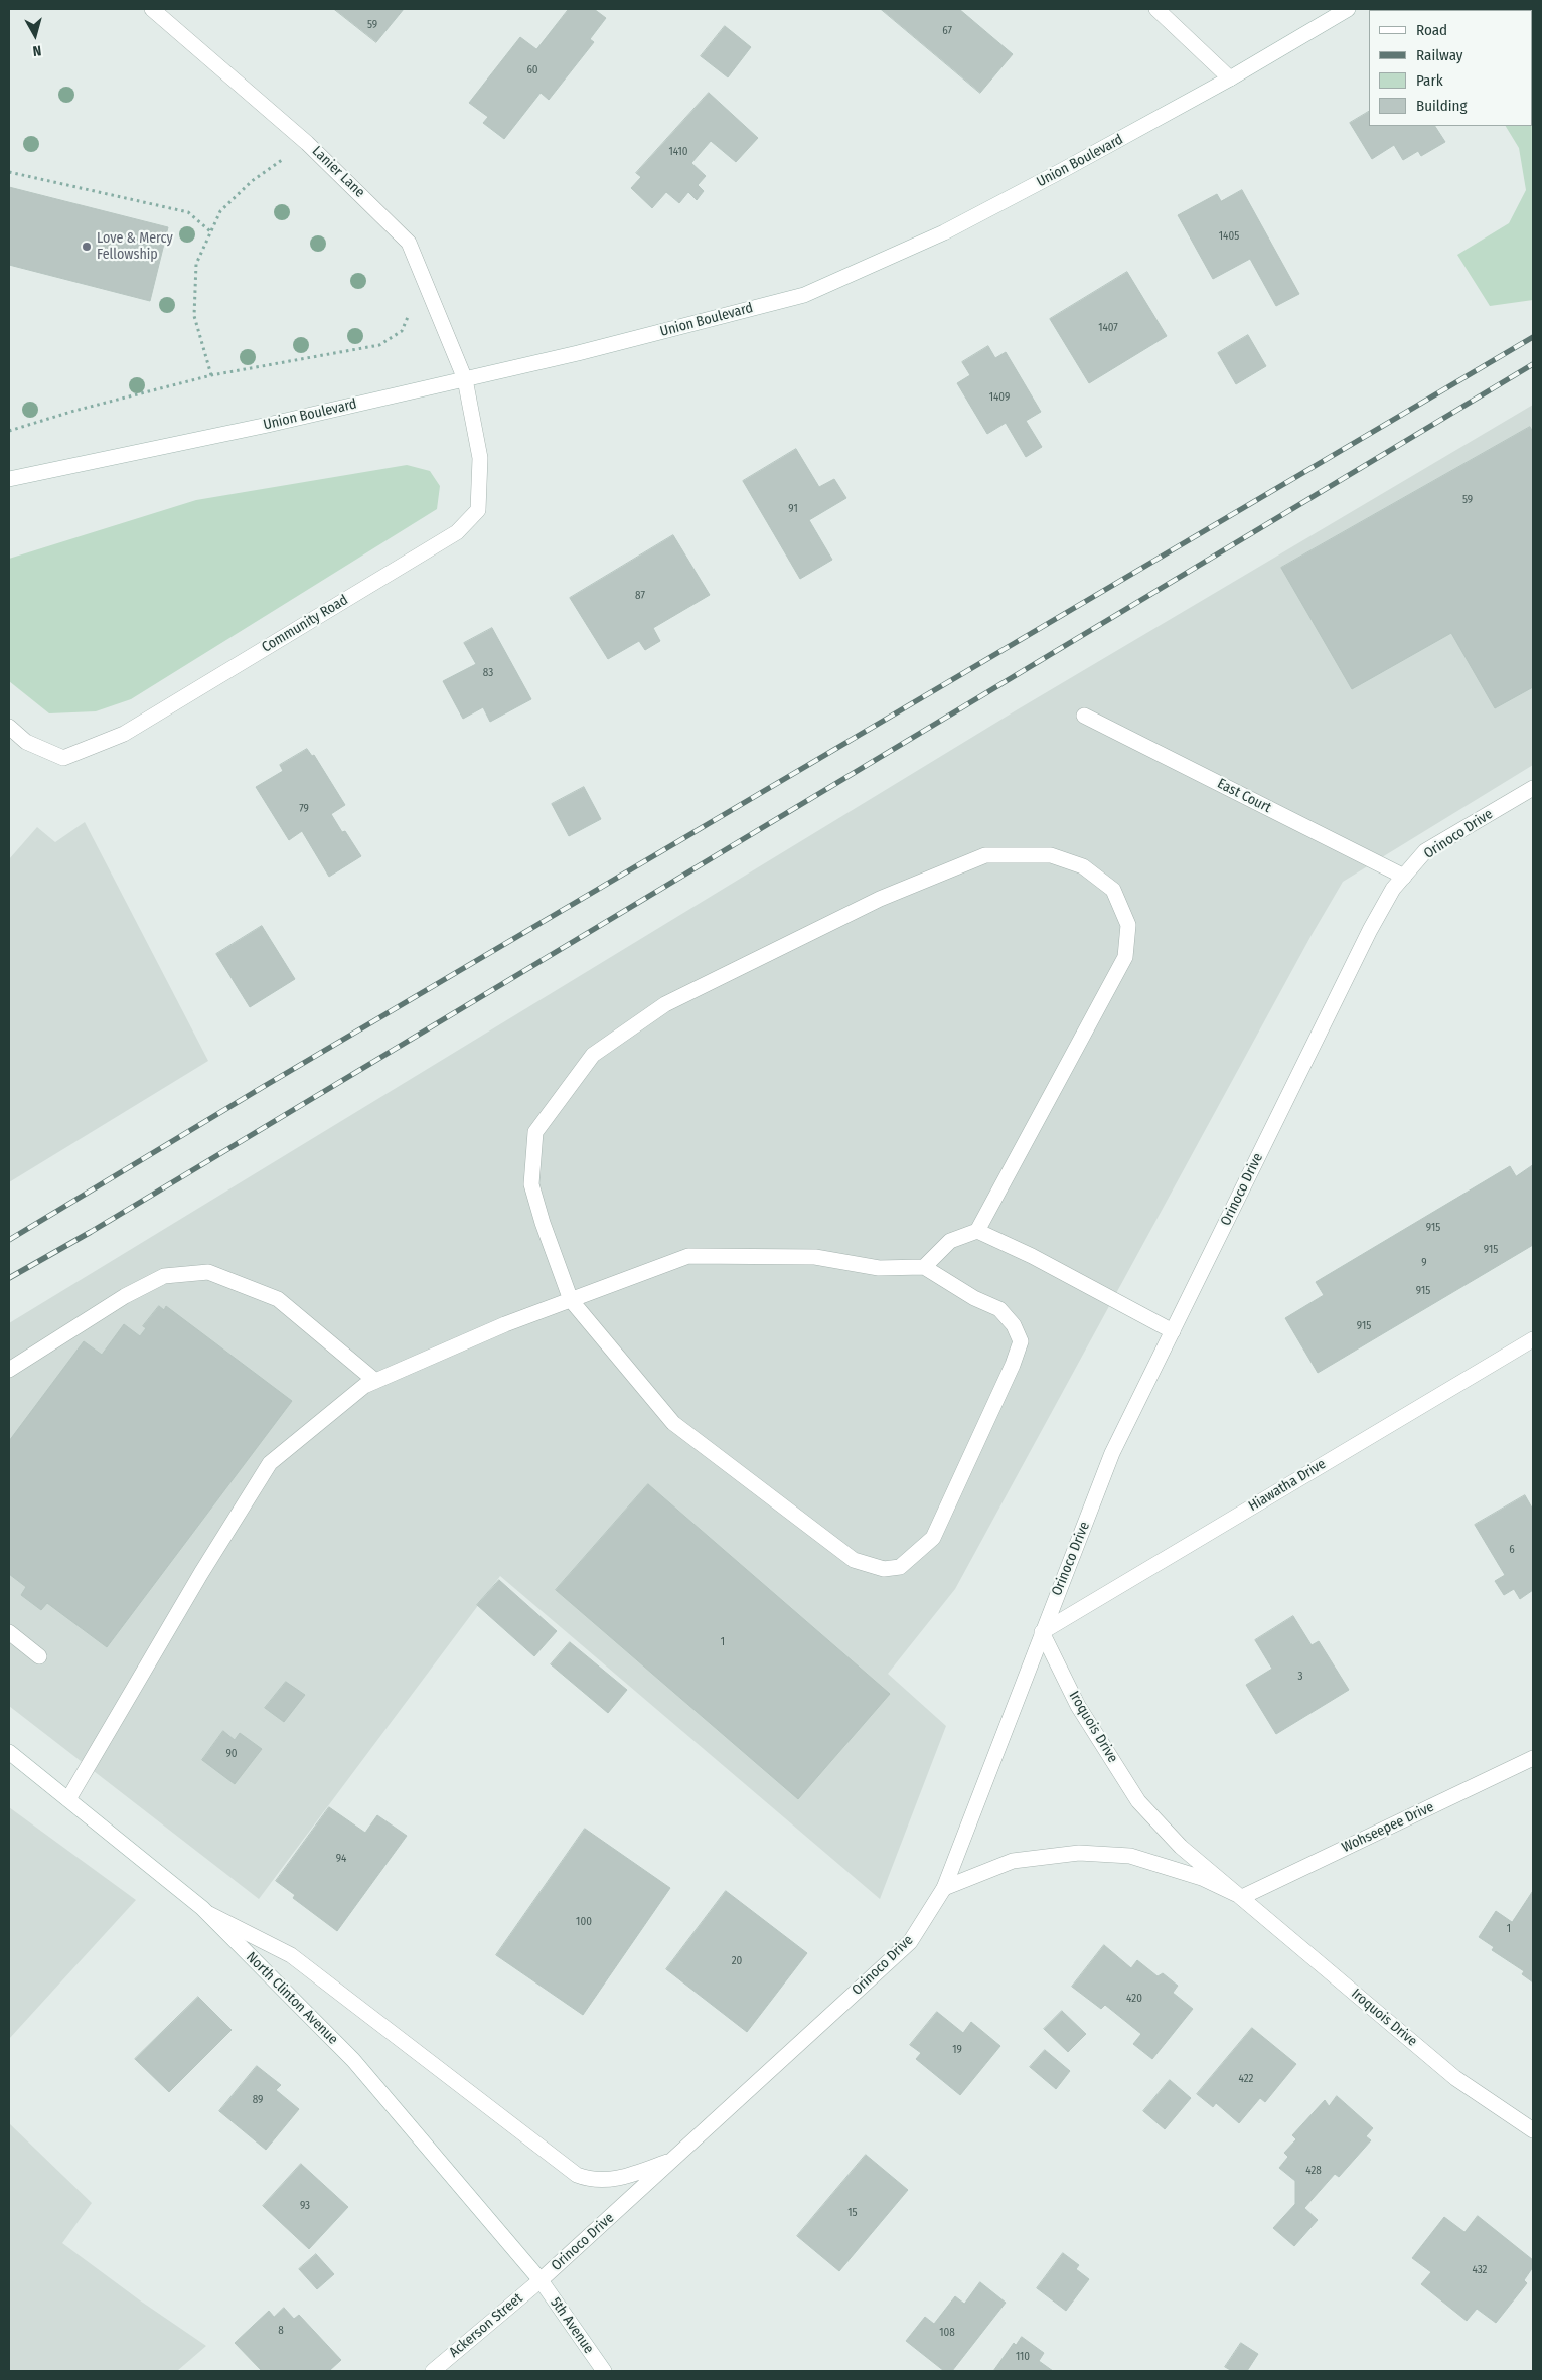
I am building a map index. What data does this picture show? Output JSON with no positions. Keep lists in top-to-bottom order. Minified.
{"streets":{"street":["Union Boulevard","Lanier Lane","Community Road","East Court","Orinoco Drive","Hiawatha Drive","Iroquois Drive","Wohseepee Drive","North Clinton Avenue","Ackerson Street","5th Avenue"]},"crossings":[["Union Boulevard","Lanier Lane"],["Union Boulevard","Community Road"],["Lanier Lane","Community Road"],["East Court","Orinoco Drive"],["Orinoco Drive","Hiawatha Drive"],["Orinoco Drive","Iroquois Drive"],["Orinoco Drive","North Clinton Avenue"],["Orinoco Drive","Ackerson Street"],["Orinoco Drive","5th Avenue"],["Hiawatha Drive","Iroquois Drive"],["Iroquois Drive","Wohseepee Drive"],["North Clinton Avenue","Ackerson Street"],["North Clinton Avenue","5th Avenue"],["Ackerson Street","5th Avenue"]],"places":["Love & Mercy Fellowship"],"house_numbers":["59","67","60","1410","1405","1407","1409","59","91","87","83","79","915","915","9","915","915","6","1","3","90","94","100","1","20","420","19","422","89","428","93","15","432","8","108","110"],"legend":["Road","Railway","Park","Building"],"north":"bottom"}
